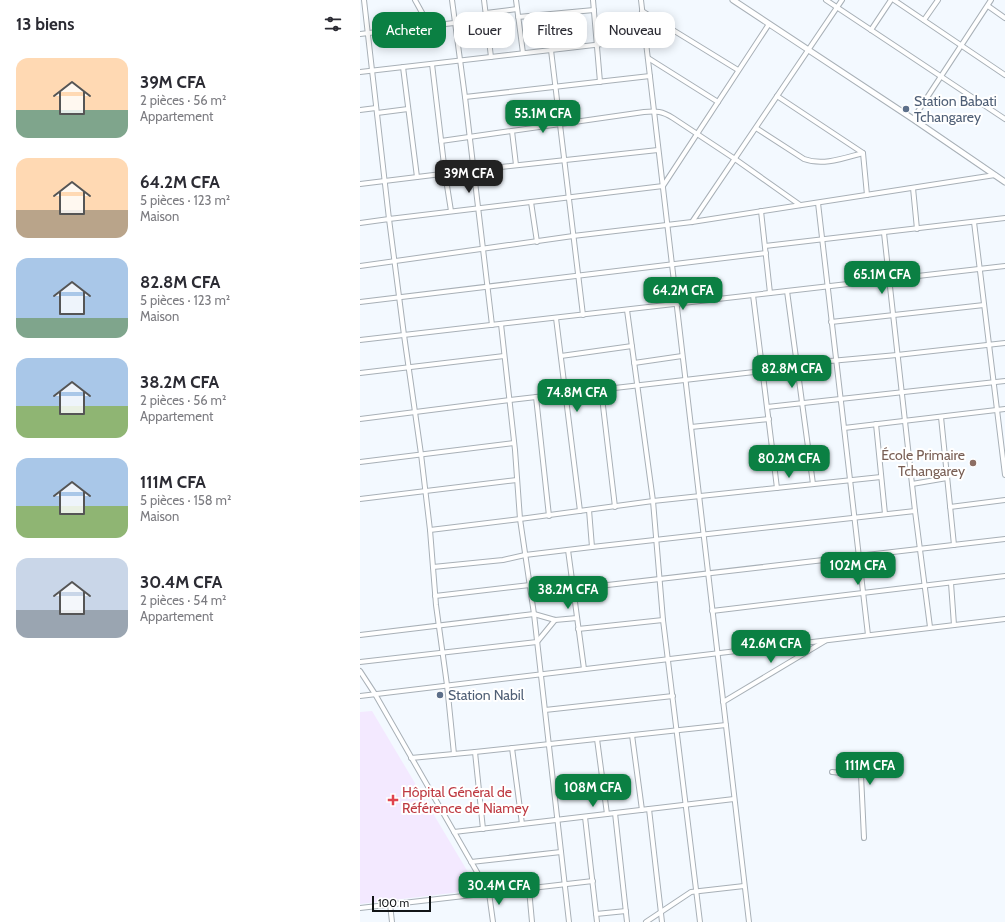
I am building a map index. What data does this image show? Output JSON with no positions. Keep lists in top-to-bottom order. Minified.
{"places":{"other":["Station Babati Tchangarey","École Primaire Tchangarey","Station Nabil"],"health":["Hôpital Général de Référence de Niamey"]},"scale_bar":"100 m","page":{"heading":"13 biens","chip":["Acheter","Louer","Filtres","Nouveau"],"list":[{"name":"39M CFA","note":"2 pièces · 56 m² · Appartement"},{"name":"64.2M CFA","note":"5 pièces · 123 m² · Maison"},{"name":"82.8M CFA","note":"5 pièces · 123 m² · Maison"},{"name":"38.2M CFA","note":"2 pièces · 56 m² · Appartement"},{"name":"111M CFA","note":"5 pièces · 158 m² · Maison"},{"name":"30.4M CFA","note":"2 pièces · 54 m² · Appartement"}],"price":["55.1M CFA","39M CFA","65.1M CFA","64.2M CFA","82.8M CFA","74.8M CFA","80.2M CFA","102M CFA","38.2M CFA","42.6M CFA","111M CFA","108M CFA","30.4M CFA"],"scale":"100 m"}}
